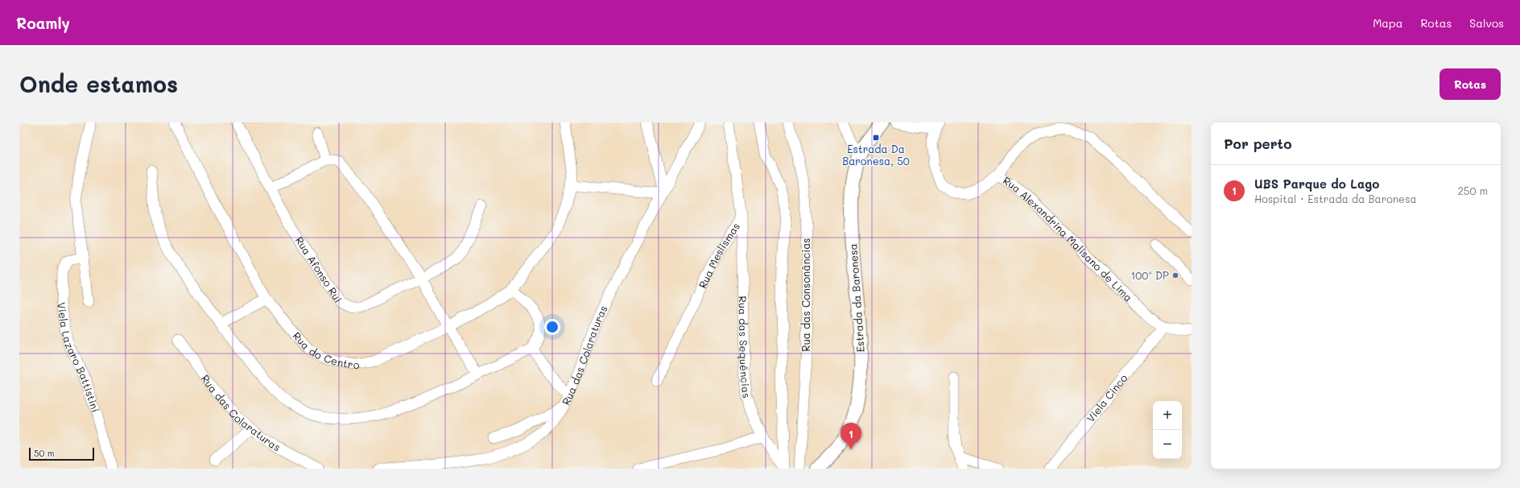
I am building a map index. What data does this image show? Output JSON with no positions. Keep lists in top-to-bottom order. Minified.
{"streets":{"main road":["Estrada da Baronesa"],"street":["Rua Alexandrina Malisano de Lima","Rua Meslismas","Rua Afonso Rui","Rua das Consonâncias","Rua do Centro","Rua das Sequências","Rua das Colaraturas","Viela Lazaro Battistini","Viela Cinco"]},"crossings":[["Rua Alexandrina Malisano de Lima","Viela Cinco"],["Rua Meslismas","Rua das Sequências"]],"places":{"transit":["Estrada Da Baronesa, 50"],"other":["100º DP"]},"scale_bar":"50 m","page":{"header":"Roamly","nav":["Mapa","Rotas","Salvos"],"buttons":"Rotas","title":"Onde estamos","heading":"Por perto","list":[{"mark":"1","name":"UBS Parque do Lago","note":"Hospital · Estrada da Baronesa","value":"250 m"}],"map_buttons":["+","−"],"pins":"1","scale":"50 m"}}
